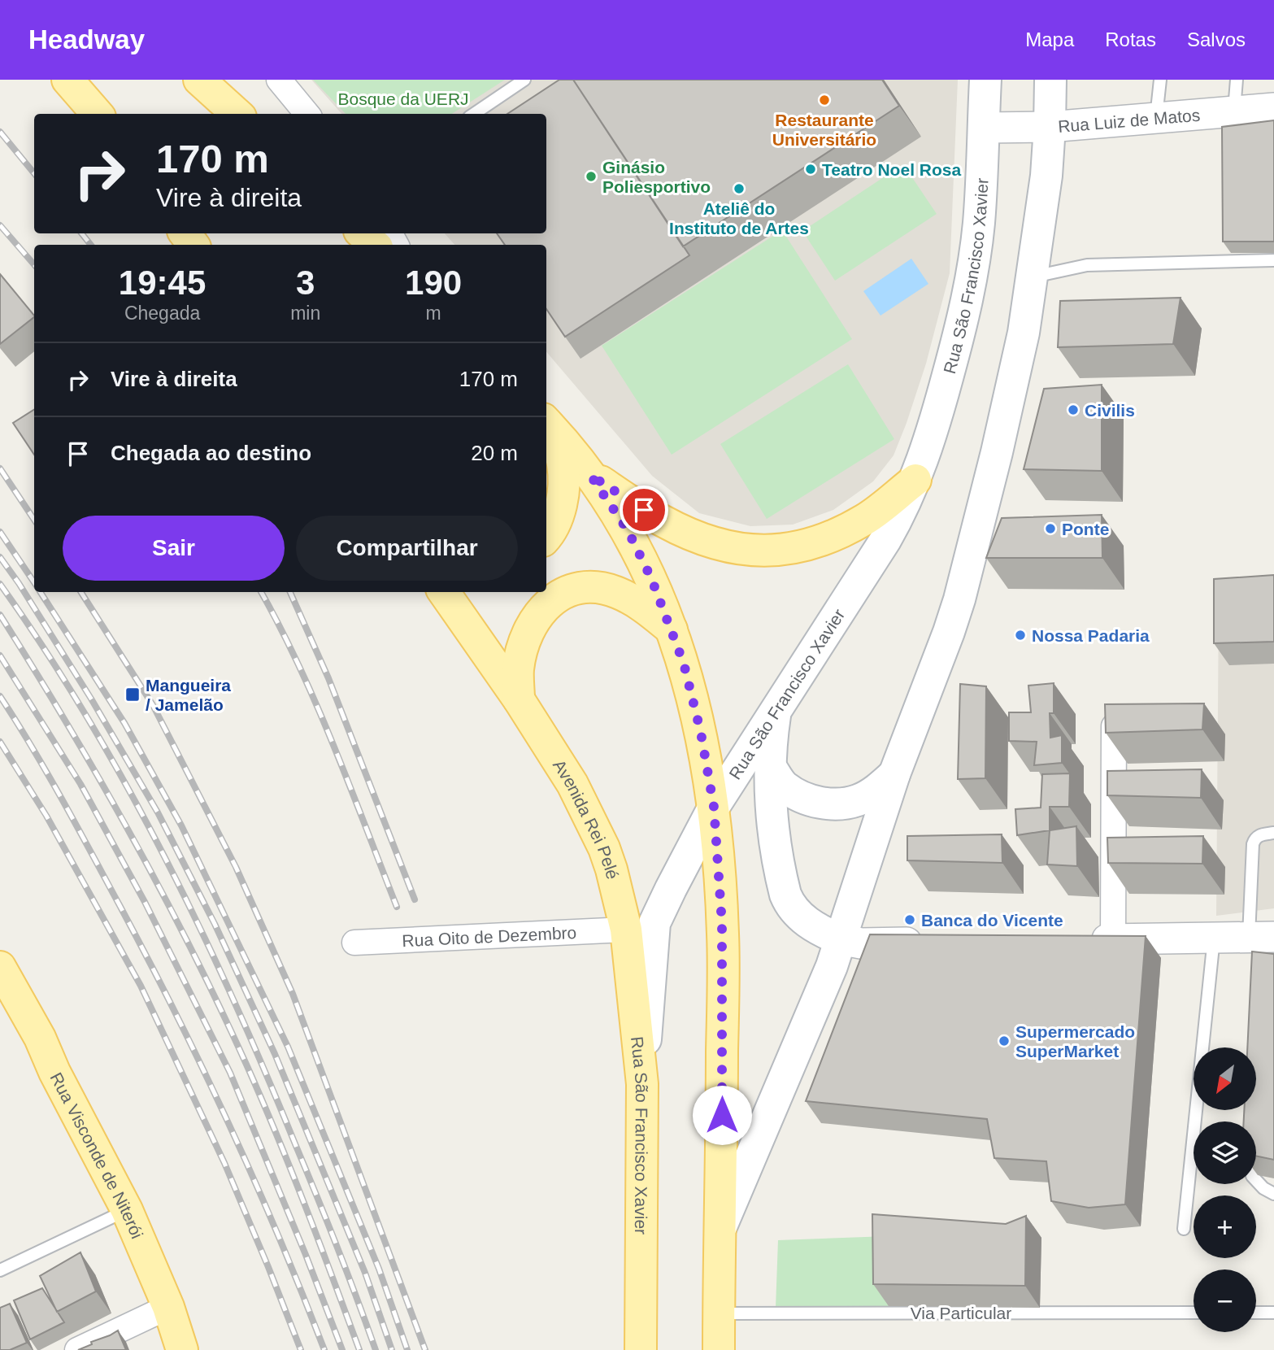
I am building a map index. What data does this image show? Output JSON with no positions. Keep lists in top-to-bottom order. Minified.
{"streets":{"main road":["Rua São Francisco Xavier","Avenida Rei Pelé","Rua Visconde de Niterói"],"street":["Rua Luiz de Matos","Rua Oito de Dezembro"],"lane":["Via Particular"]},"crossings":[["Rua Luiz de Matos","Rua São Francisco Xavier"],["Rua São Francisco Xavier","Avenida Rei Pelé"],["Avenida Rei Pelé","Rua Oito de Dezembro"]],"parks":["Bosque da UERJ"],"places":{"other":["Restaurante Universitário","Teatro Noel Rosa","Ginásio Poliesportivo","Ateliê do Instituto de Artes","Civilis","Ponte","Nossa Padaria","Banca do Vicente","Supermercado SuperMarket"],"transit":["Mangueira / Jamelão"]},"north":"bottom left","page":{"header":"Headway","nav":["Mapa","Rotas","Salvos"],"turn":["170 m","Vire à direita"],"eta":["19:45","Chegada","3","min","190","m"],"list":[{"name":"Vire à direita","value":"170 m"},{"name":"Chegada ao destino","value":"20 m"}],"buttons":["Sair","Compartilhar"],"map_buttons":["+","−"]}}
